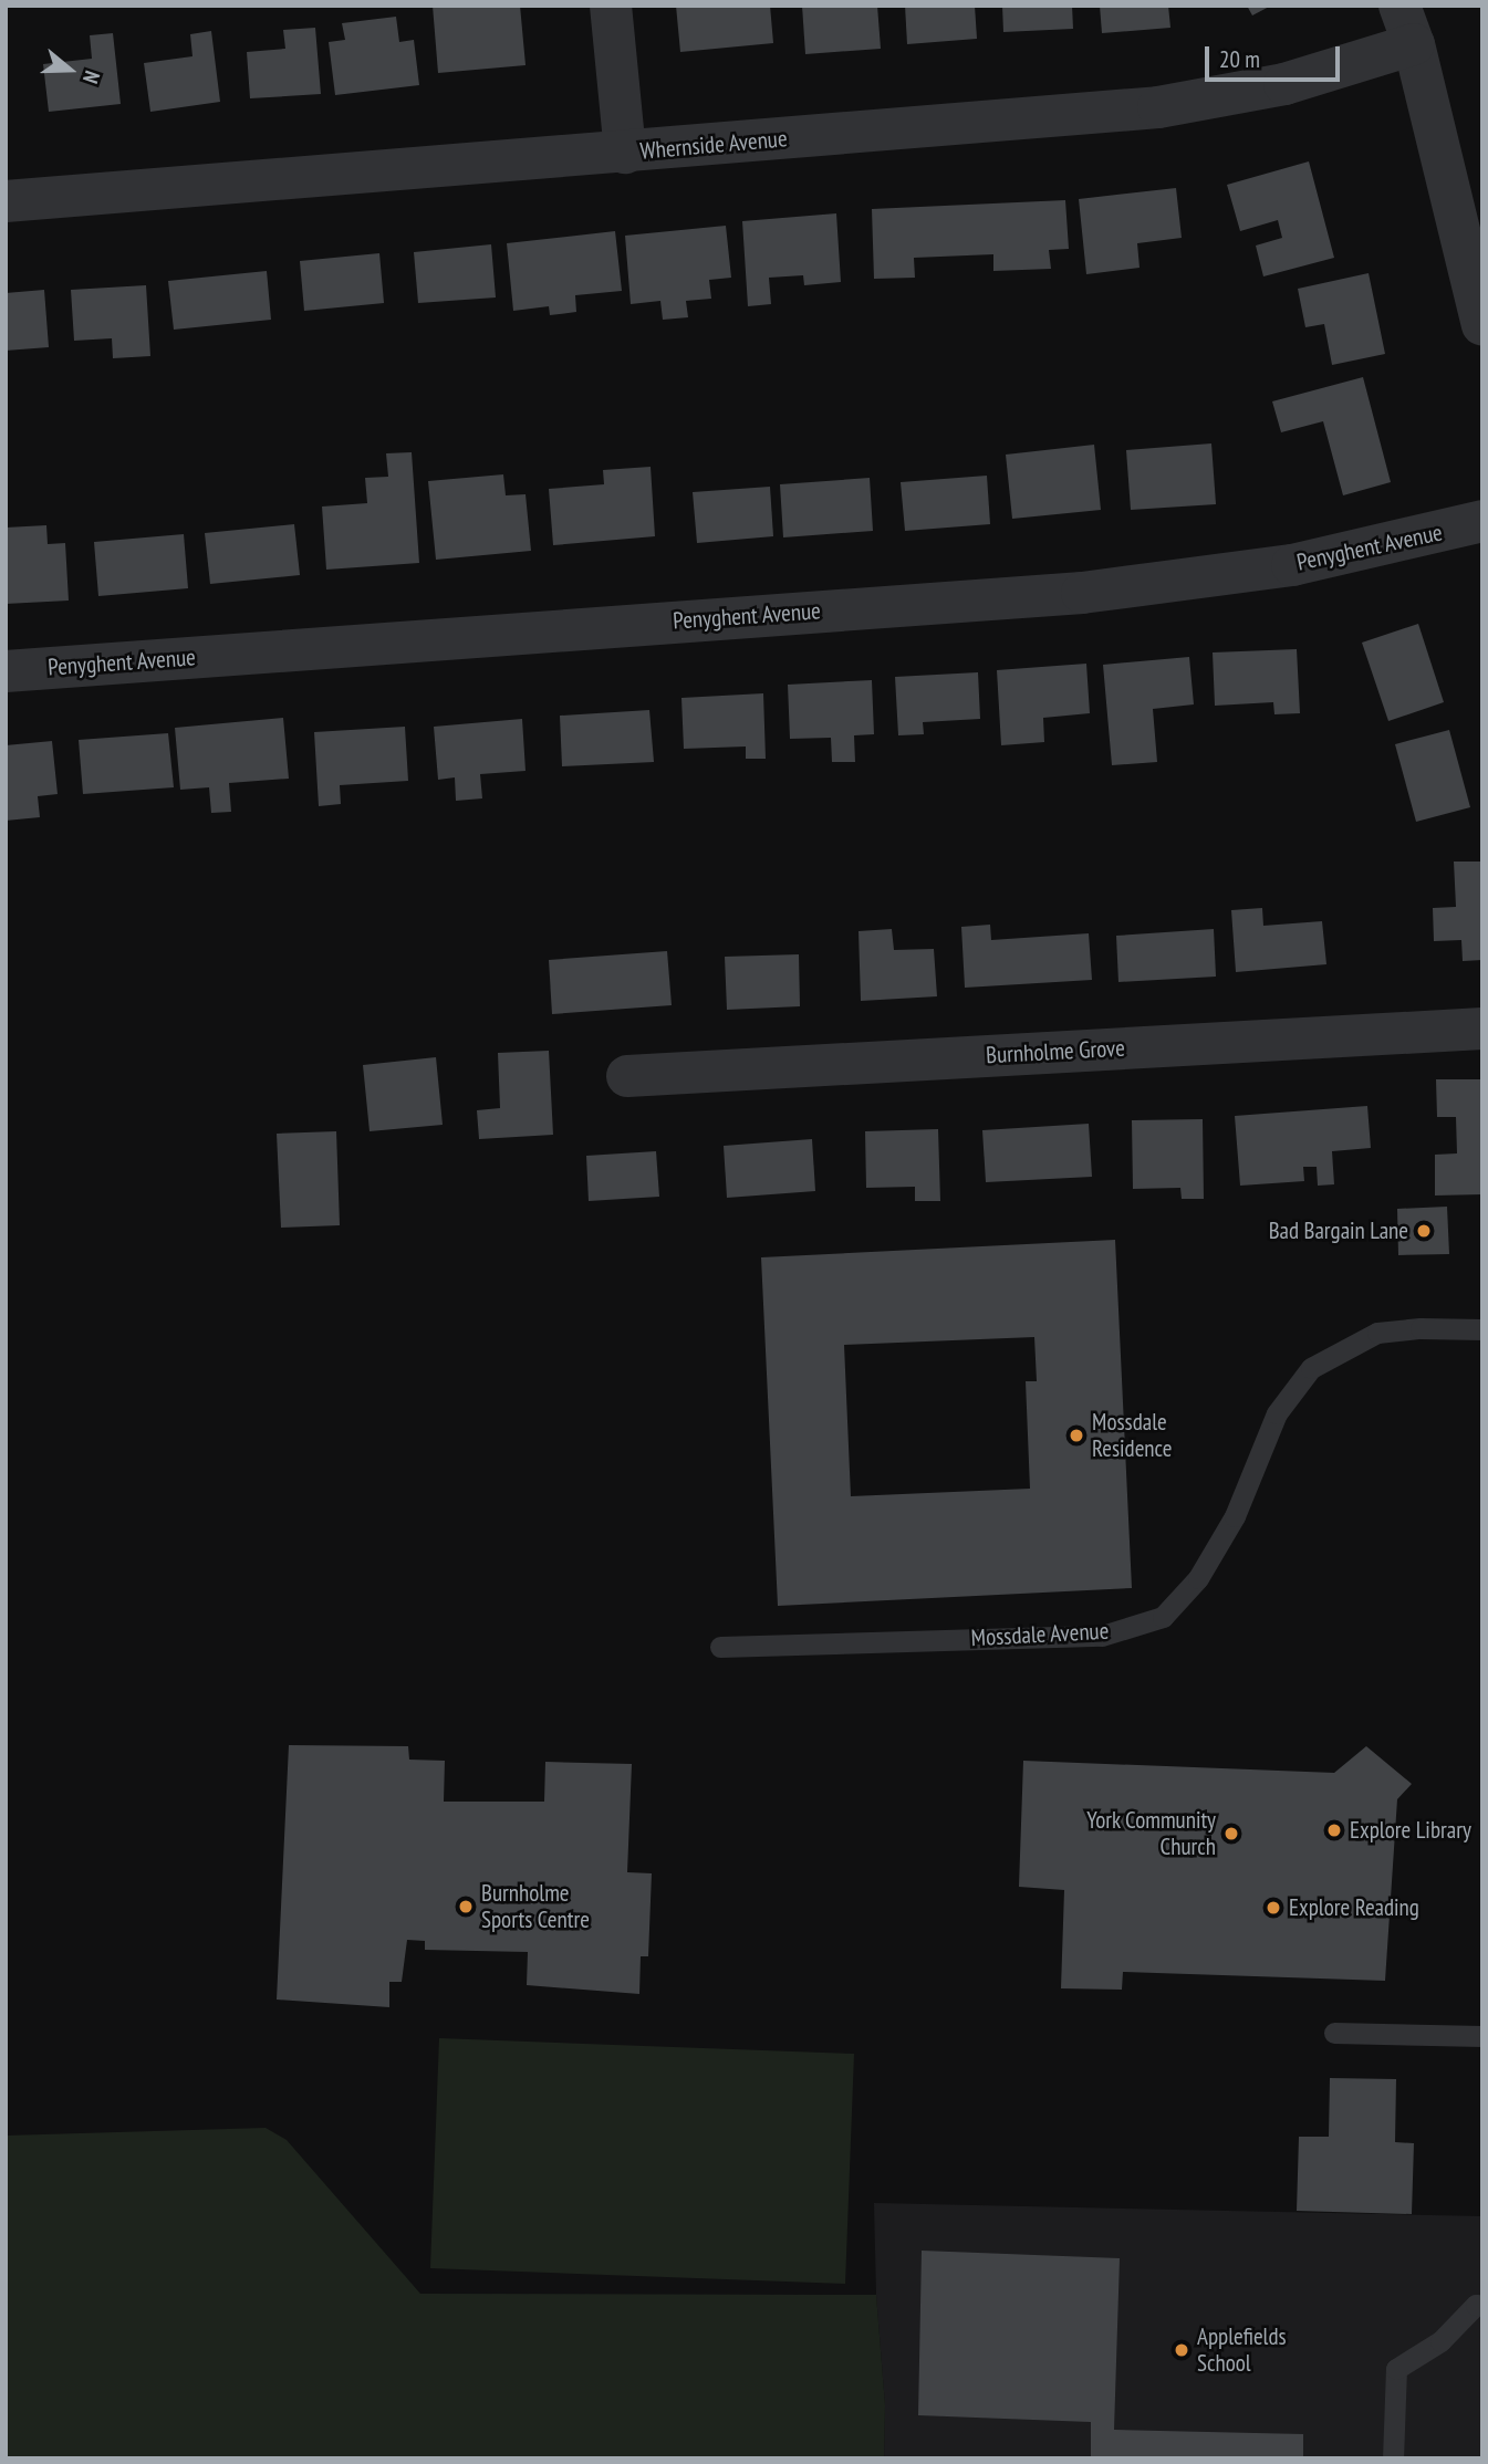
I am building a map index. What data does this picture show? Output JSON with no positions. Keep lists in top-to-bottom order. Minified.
{"streets":{"street":["Whernside Avenue","Penyghent Avenue","Burnholme Grove"],"lane":["Mossdale Avenue"]},"places":["Bad Bargain Lane","Mossdale Residence","Explore Library","York Community Church","Burnholme Sports Centre","Explore Reading","Applefields School"],"scale_bar":"20 m","north":"right"}
